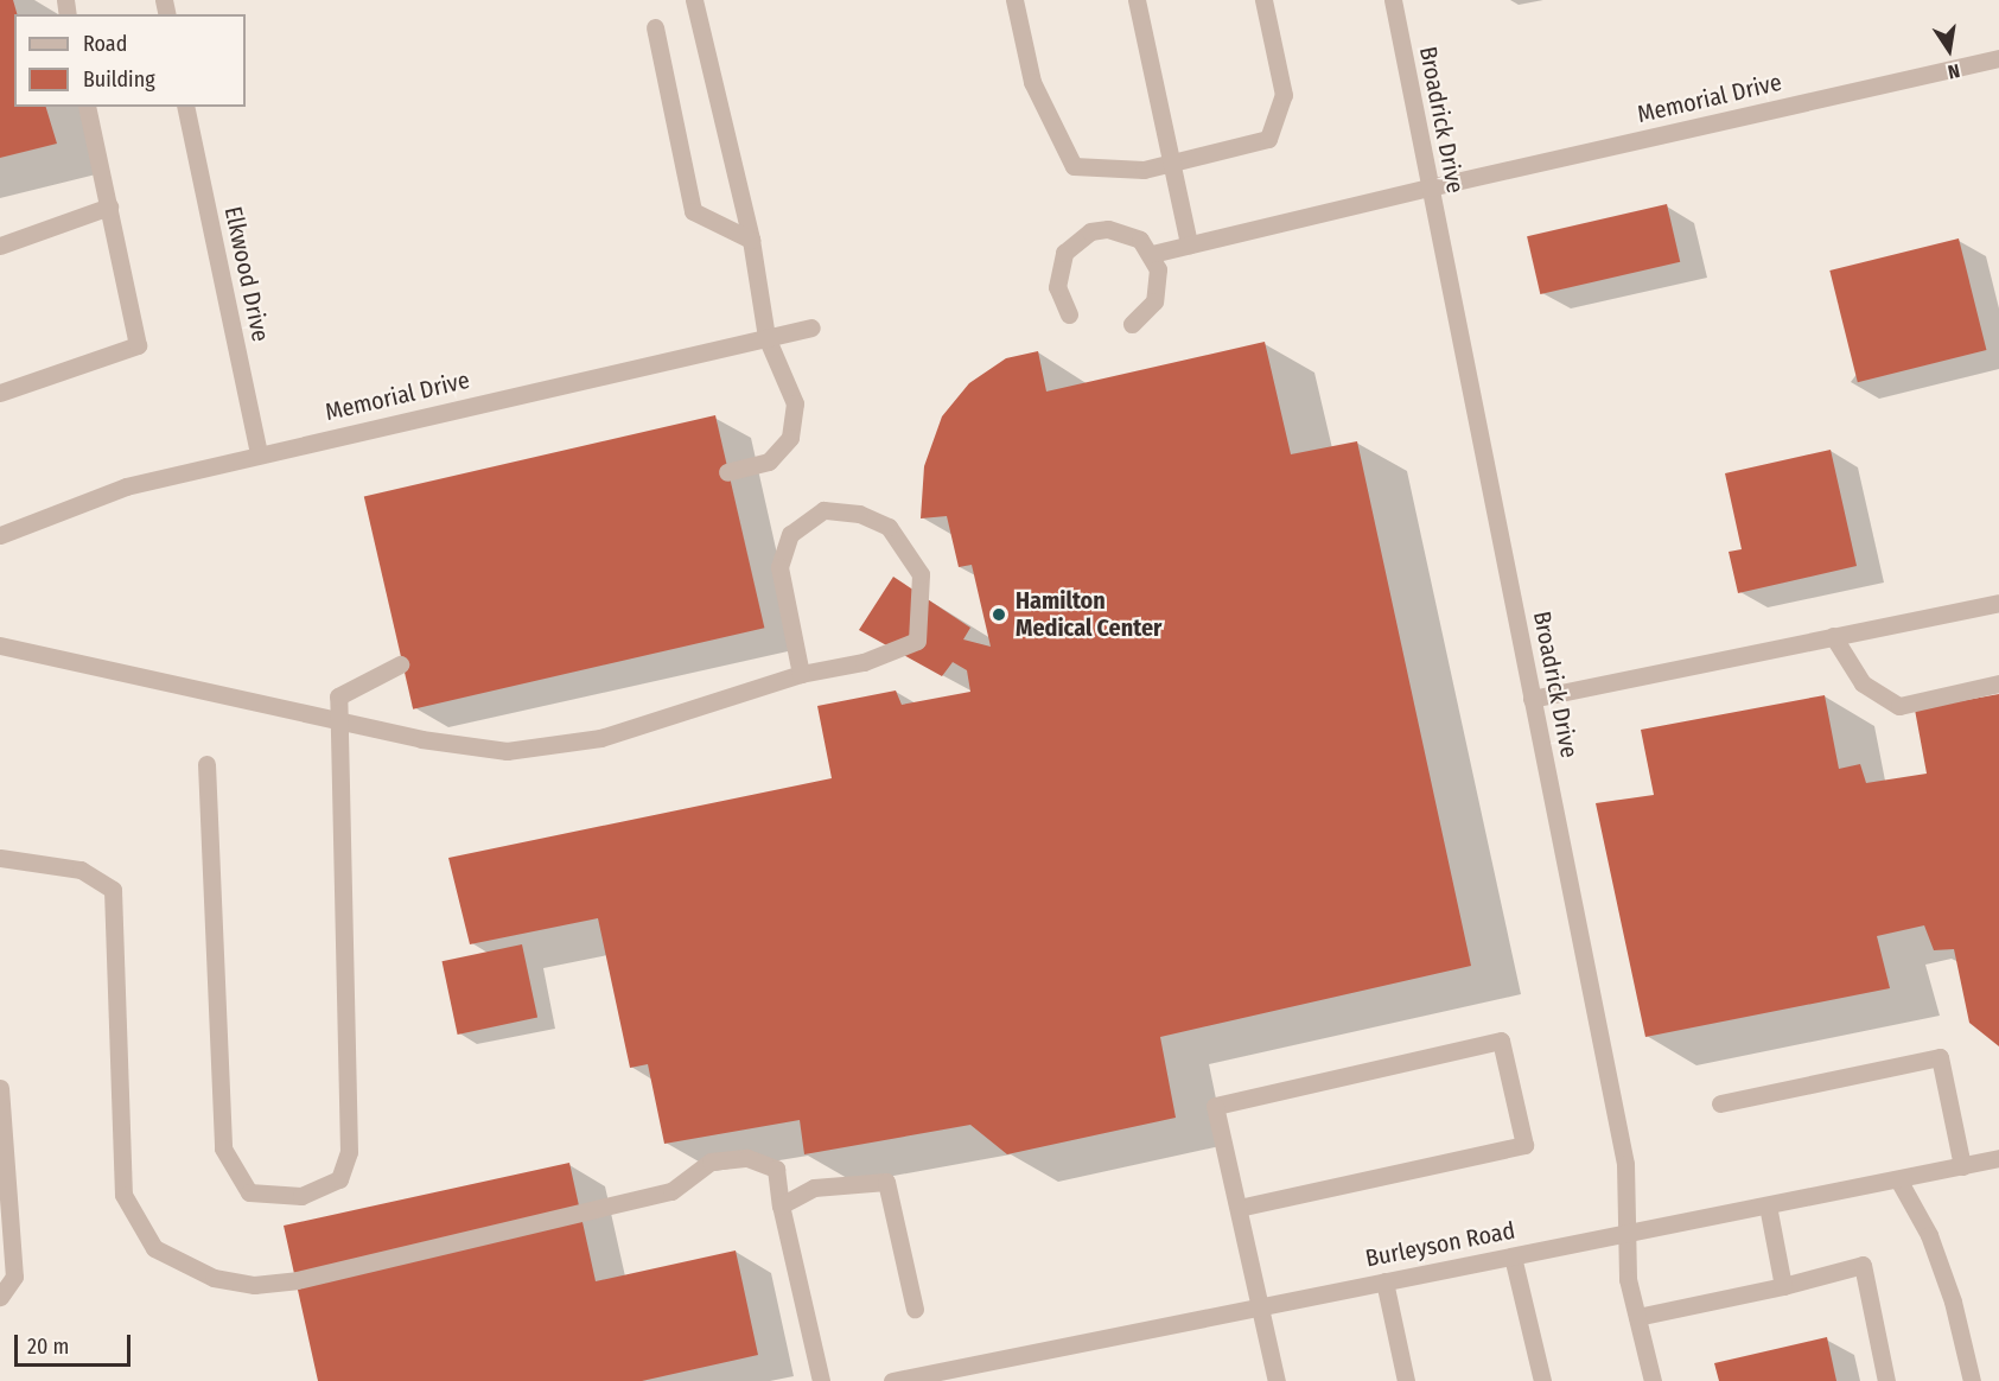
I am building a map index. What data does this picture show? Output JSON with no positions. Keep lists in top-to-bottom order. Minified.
{"streets":{"street":["Memorial Drive","Broadrick Drive","Elkwood Drive","Burleyson Road"]},"crossings":[["Memorial Drive","Broadrick Drive"],["Memorial Drive","Elkwood Drive"],["Broadrick Drive","Burleyson Road"]],"places":["Hamilton Medical Center"],"legend":["Road","Building"],"scale_bar":"20 m","north":"bottom"}
